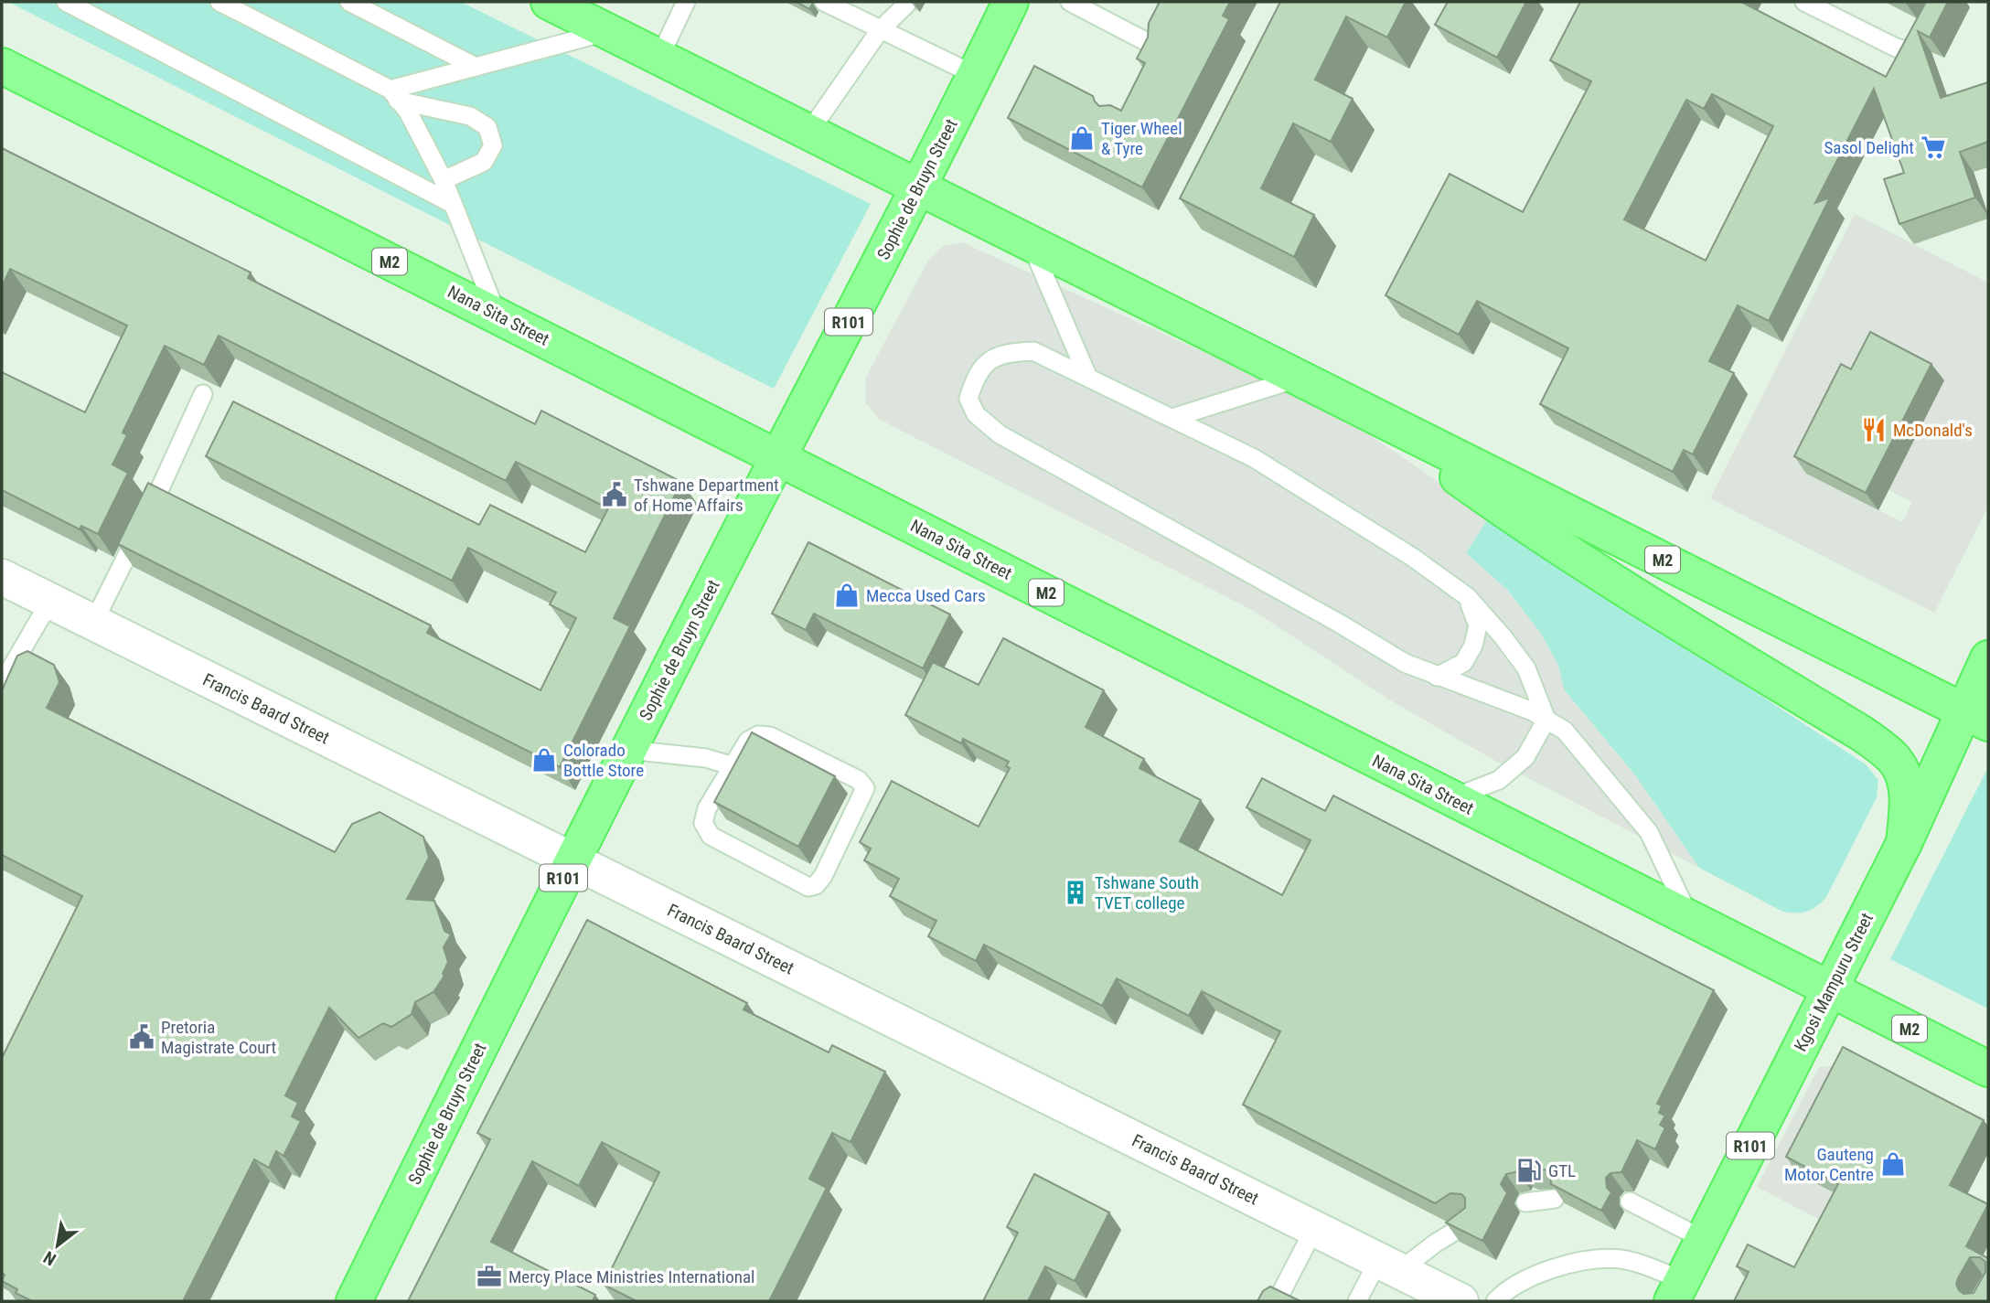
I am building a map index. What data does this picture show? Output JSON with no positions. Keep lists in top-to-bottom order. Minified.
{"streets":{"main road":["Sophie de Bruyn Street","M2","Nana Sita Street","R101","Kgosi Mampuru Street"],"street":["Francis Baard Street"]},"crossings":[["Sophie de Bruyn Street","M2"],["Sophie de Bruyn Street","Nana Sita Street"],["Sophie de Bruyn Street","Francis Baard Street"],["M2","Kgosi Mampuru Street"],["Nana Sita Street","Kgosi Mampuru Street"]],"places":{"shop":["Tiger Wheel & Tyre","Mecca Used Cars","Colorado Bottle Store","Gauteng Motor Centre"],"supermarket":["Sasol Delight"],"restaurant":["McDonald's"],"public building":["Tshwane Department of Home Affairs","Pretoria Magistrate Court"],"building":["Tshwane South TVET college"],"fuel station":["GTL"],"office":["Mercy Place Ministries International"]},"north":"bottom left"}
